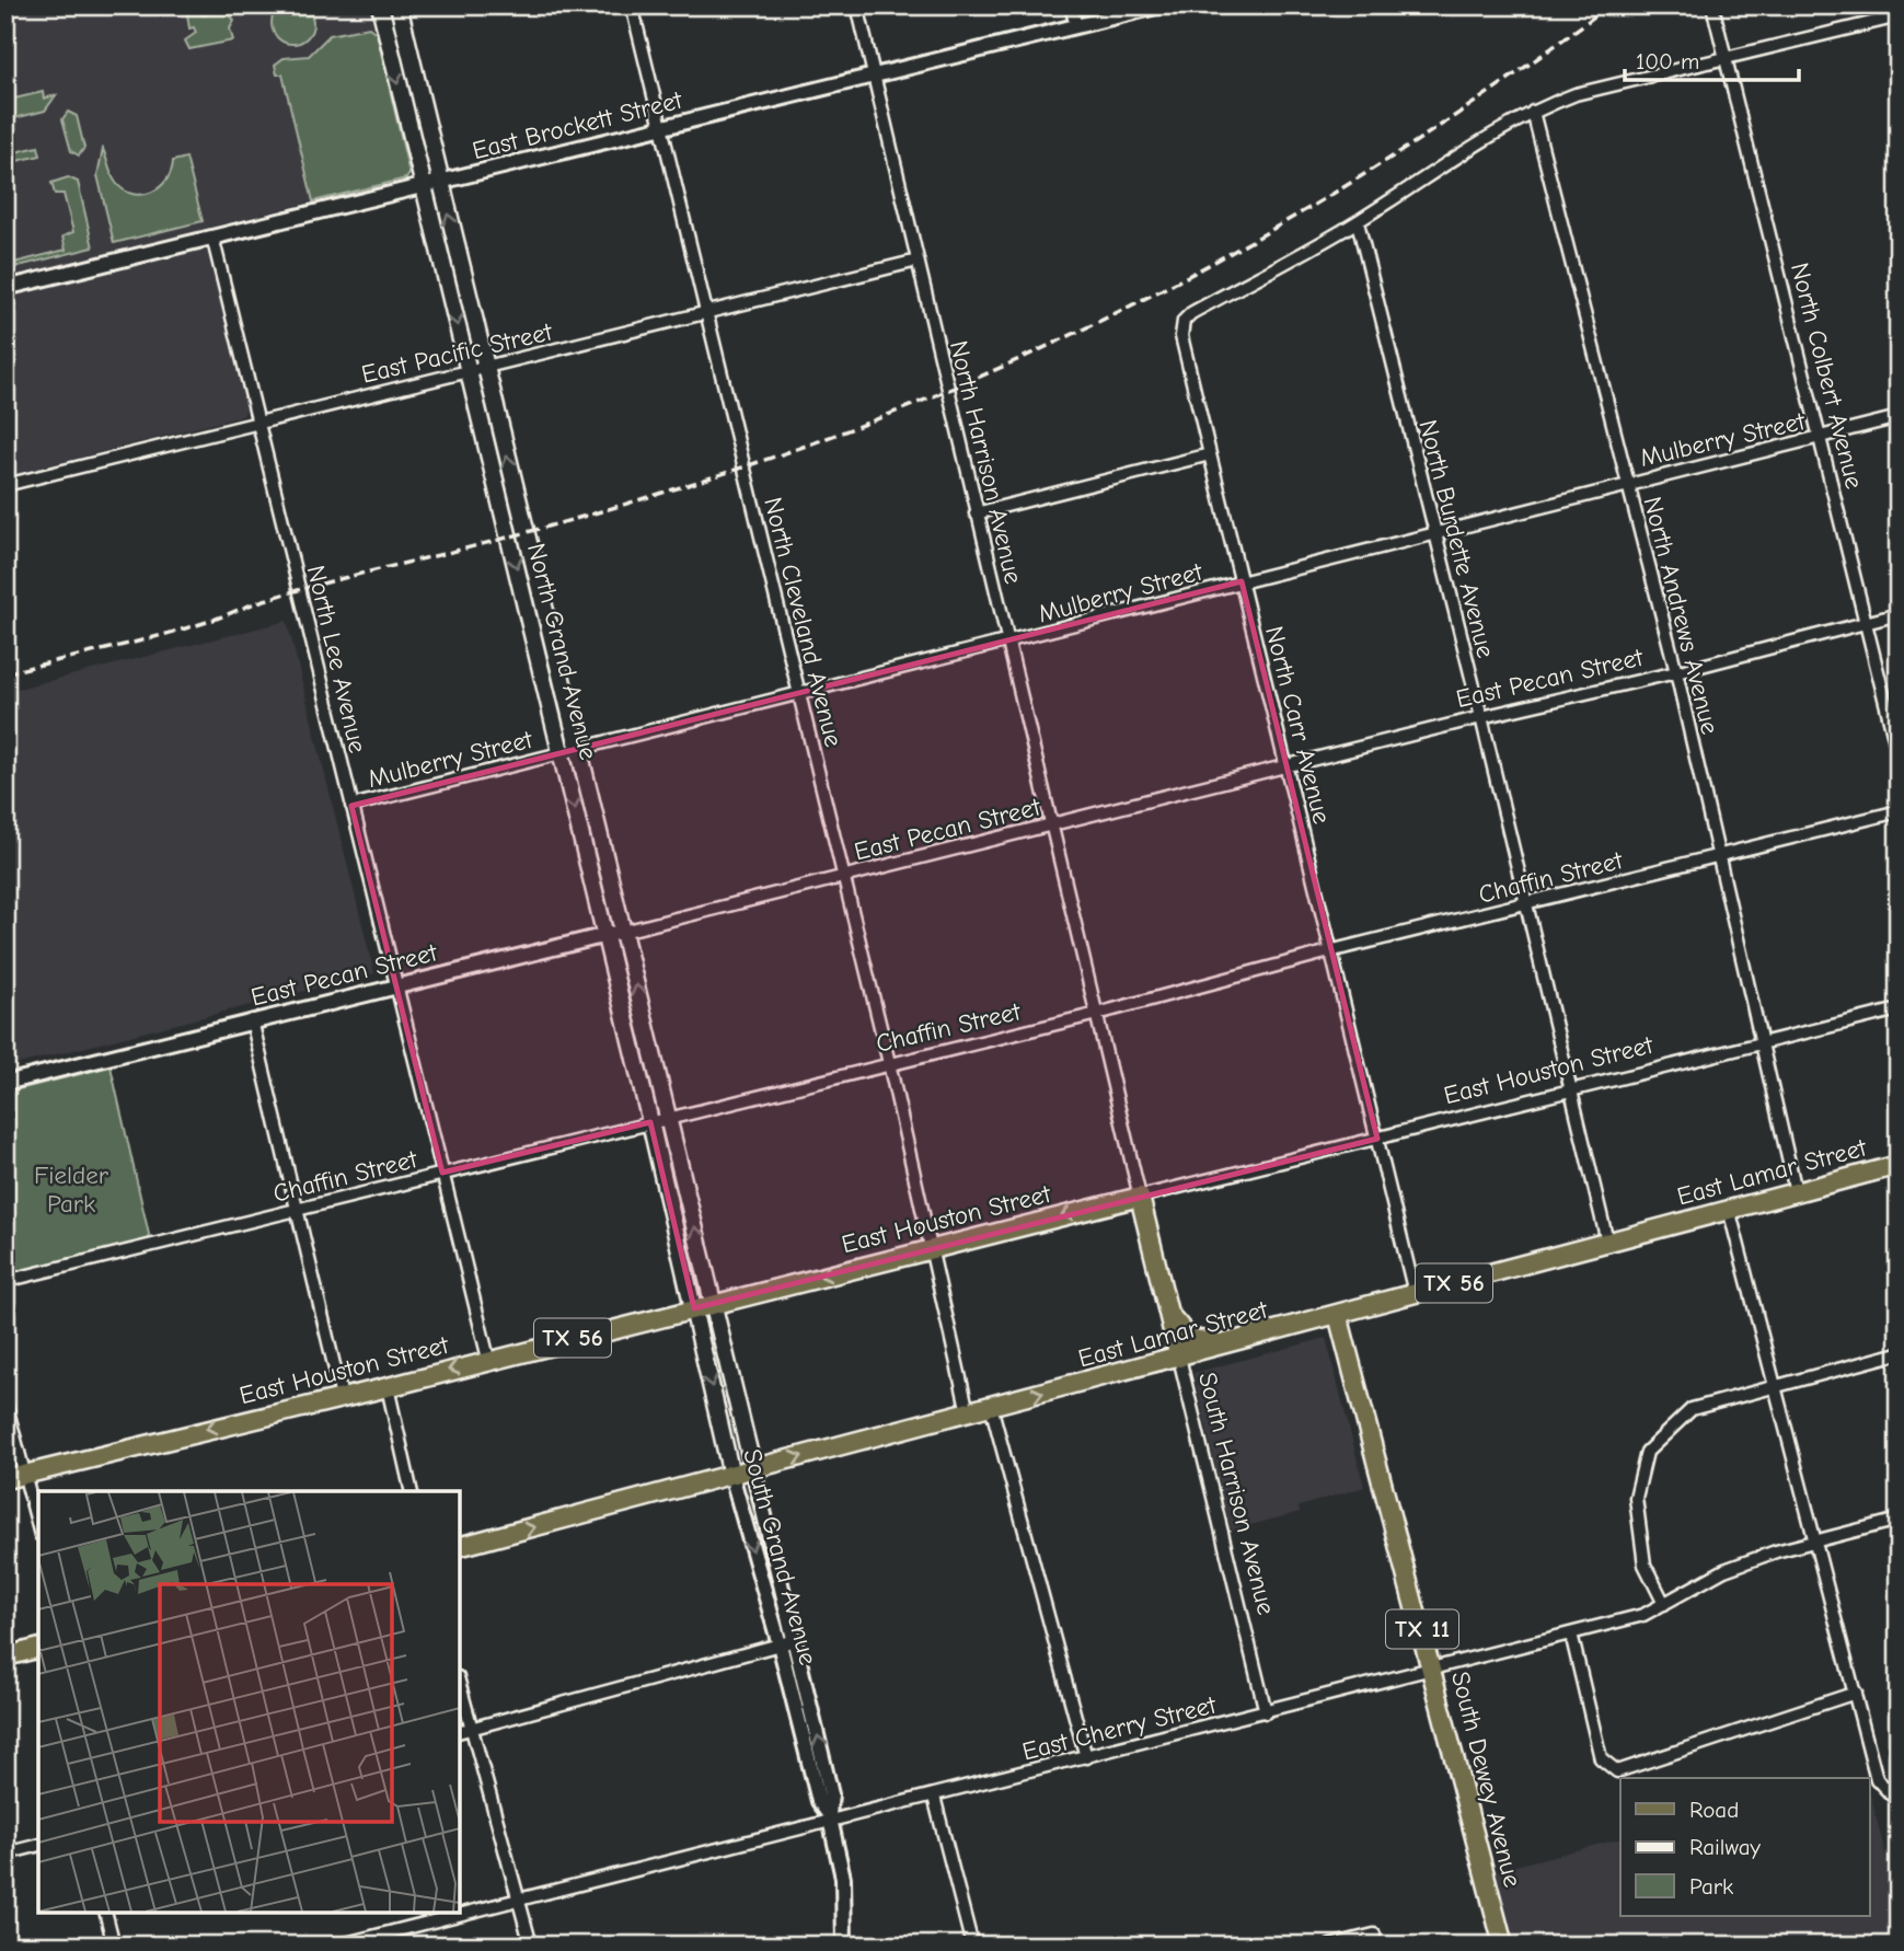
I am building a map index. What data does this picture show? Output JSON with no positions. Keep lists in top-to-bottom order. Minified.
{"streets":{"main road":["North Grand Avenue","East Houston Street","East Lamar Street","TX 56","South Harrison Avenue","South Grand Avenue","TX 11","South Dewey Avenue"],"street":["East Brockett Street","East Pacific Street","North Colbert Avenue","Mulberry Street","North Harrison Avenue","North Burdette Avenue","North Andrews Avenue","North Cleveland Avenue","North Lee Avenue","East Pecan Street","North Carr Avenue","Chaffin Street","East Cherry Street"]},"crossings":[["East Brockett Street","North Harrison Avenue"],["East Brockett Street","North Cleveland Avenue"],["East Brockett Street","North Grand Avenue"],["East Brockett Street","North Lee Avenue"],["East Pacific Street","North Harrison Avenue"],["East Pacific Street","North Cleveland Avenue"],["East Pacific Street","North Grand Avenue"],["East Pacific Street","North Lee Avenue"],["North Colbert Avenue","Mulberry Street"],["North Colbert Avenue","East Pecan Street"],["Mulberry Street","North Harrison Avenue"],["Mulberry Street","North Burdette Avenue"],["Mulberry Street","North Andrews Avenue"],["Mulberry Street","North Cleveland Avenue"],["Mulberry Street","North Grand Avenue"],["Mulberry Street","North Lee Avenue"],["Mulberry Street","North Carr Avenue"],["North Harrison Avenue","East Pecan Street"],["North Harrison Avenue","Chaffin Street"],["North Harrison Avenue","East Houston Street"],["North Harrison Avenue","South Harrison Avenue"],["North Burdette Avenue","East Pecan Street"],["North Burdette Avenue","North Carr Avenue"],["North Burdette Avenue","Chaffin Street"],["North Burdette Avenue","East Houston Street"],["North Burdette Avenue","East Lamar Street"],["North Andrews Avenue","East Pecan Street"],["North Andrews Avenue","Chaffin Street"],["North Andrews Avenue","East Houston Street"],["North Andrews Avenue","East Lamar Street"],["North Cleveland Avenue","East Pecan Street"],["North Cleveland Avenue","Chaffin Street"],["North Cleveland Avenue","East Houston Street"],["North Cleveland Avenue","East Lamar Street"],["North Grand Avenue","East Pecan Street"],["North Grand Avenue","Chaffin Street"],["North Grand Avenue","East Houston Street"],["North Grand Avenue","South Grand Avenue"],["North Lee Avenue","East Pecan Street"],["North Lee Avenue","Chaffin Street"],["North Lee Avenue","East Houston Street"],["East Pecan Street","North Carr Avenue"],["North Carr Avenue","Chaffin Street"],["North Carr Avenue","East Houston Street"],["North Carr Avenue","East Lamar Street"],["East Houston Street","South Harrison Avenue"],["East Houston Street","South Grand Avenue"],["East Lamar Street","South Harrison Avenue"],["East Lamar Street","South Grand Avenue"],["East Lamar Street","South Dewey Avenue"],["South Harrison Avenue","East Cherry Street"],["South Grand Avenue","East Cherry Street"],["East Cherry Street","South Dewey Avenue"]],"one_way":["East Houston Street","East Lamar Street"],"parks":["Fielder Park"],"legend":["Road","Railway","Park"],"scale_bar":"100 m"}
